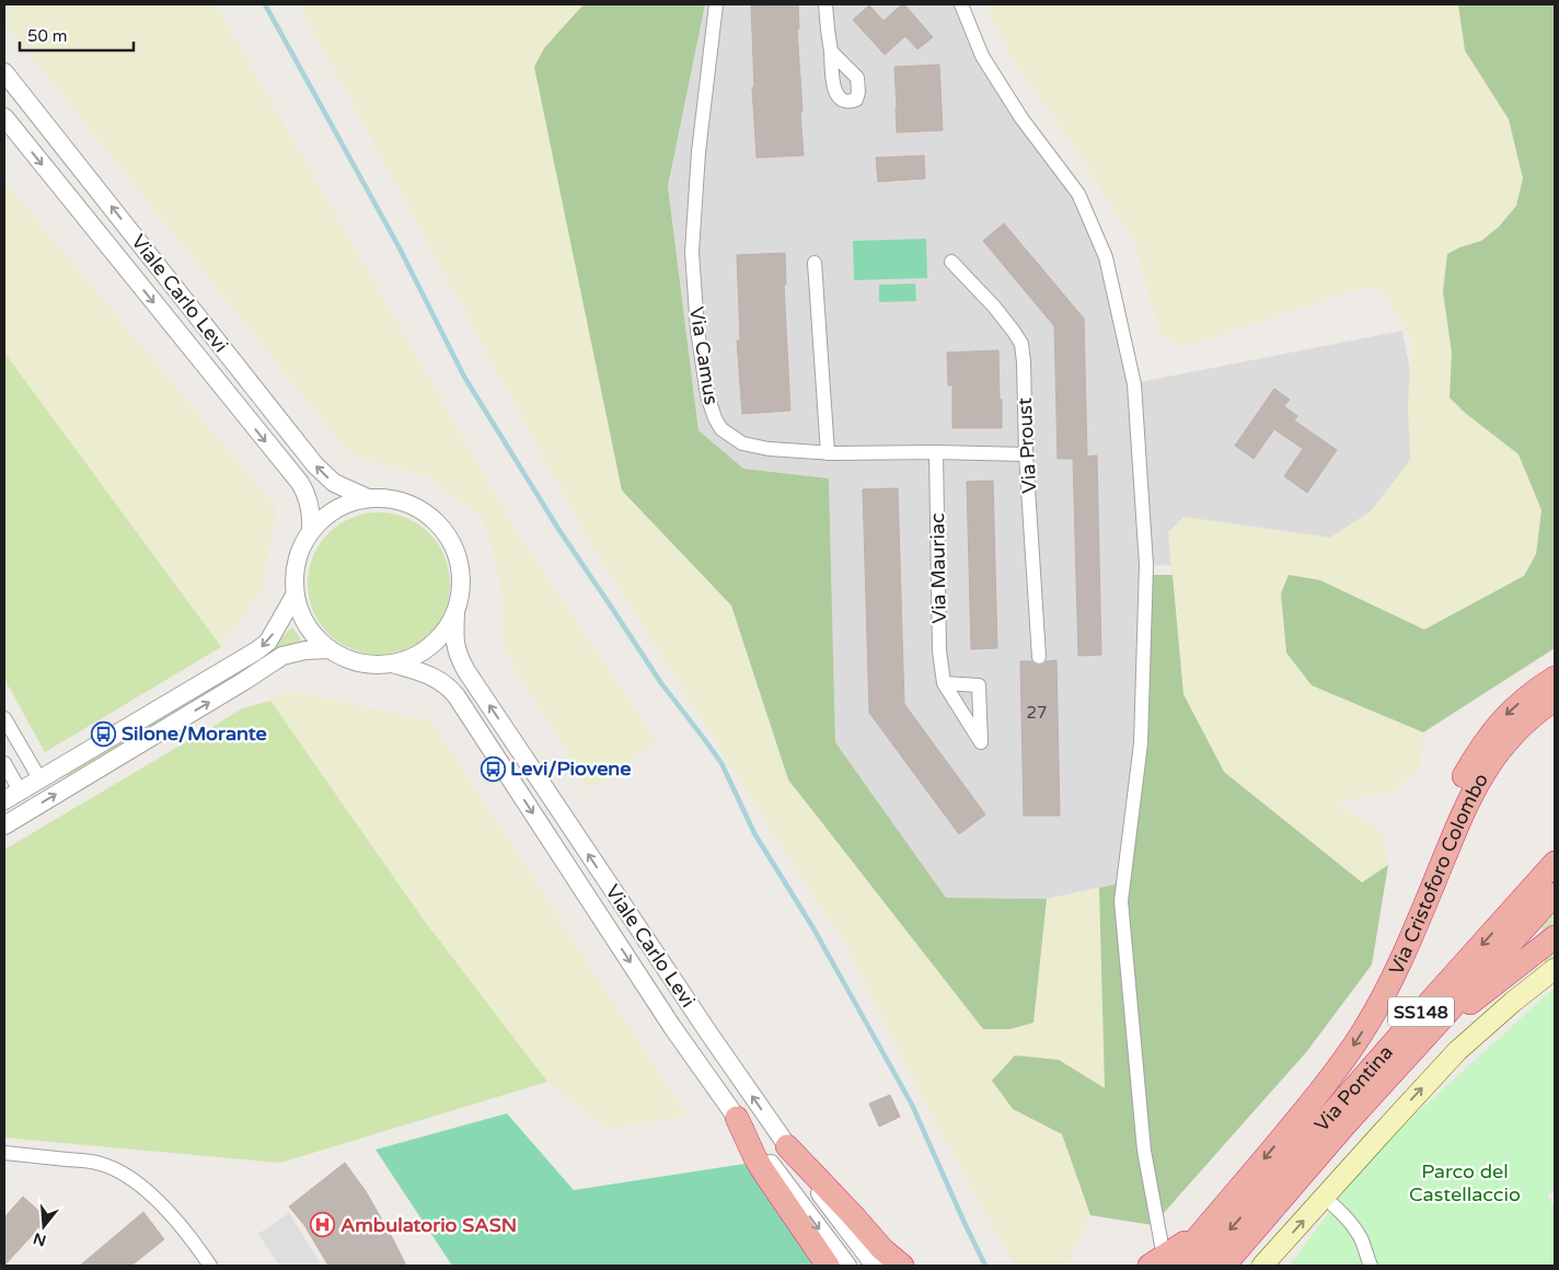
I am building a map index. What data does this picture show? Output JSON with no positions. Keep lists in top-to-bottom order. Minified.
{"streets":{"highway":["Via Cristoforo Colombo","SS148","Via Pontina"],"street":["Viale Carlo Levi","Via Camus","Via Proust","Via Mauriac"]},"crossings":[["Via Camus","Via Proust"],["Via Camus","Via Mauriac"],["SS148","Via Pontina"]],"parks":["Parco del Castellaccio"],"places":{"bus stop":["Silone/Morante","Levi/Piovene"],"hospital":["Ambulatorio SASN"]},"house_numbers":["27"],"scale_bar":"50 m","north":"bottom"}
